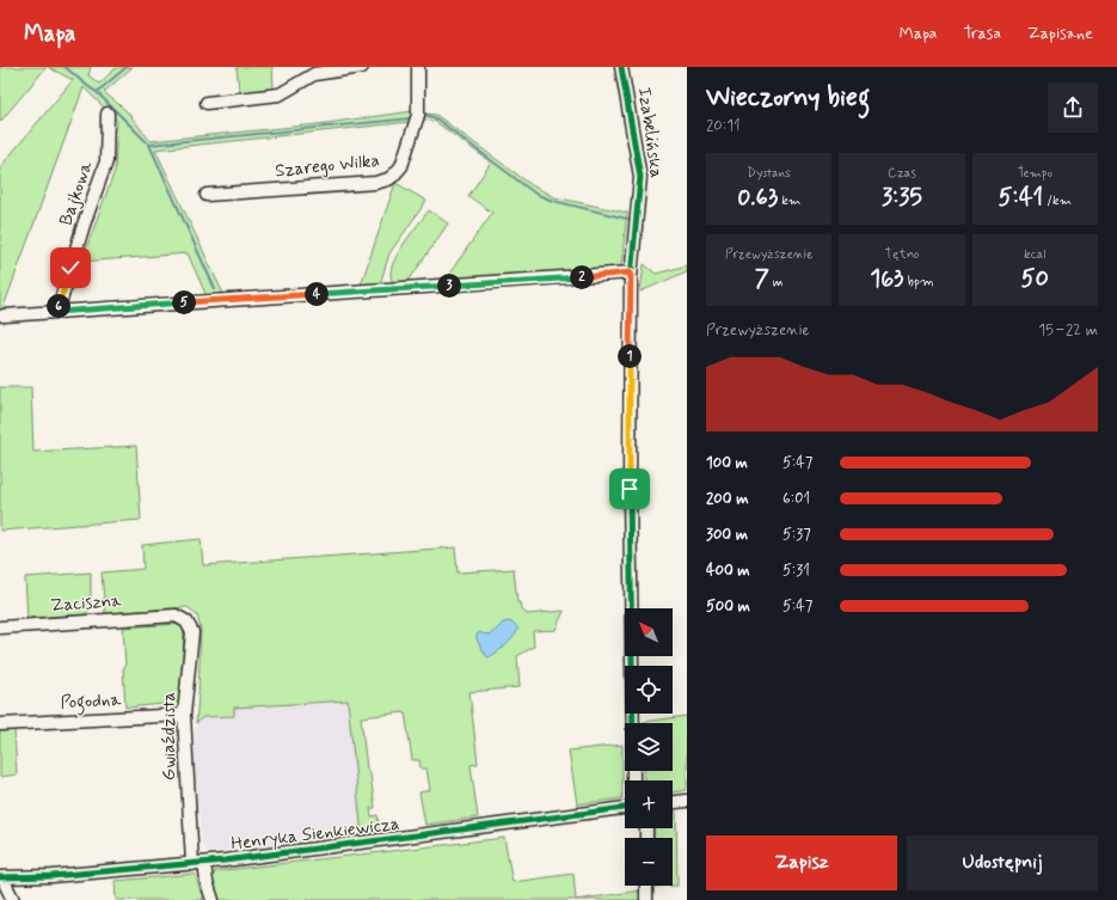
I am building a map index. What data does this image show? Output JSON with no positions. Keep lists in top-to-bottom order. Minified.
{"streets":{"street":["Izabelińska","Szarego Wilka","Bajkowa","Zaciszna","Pogodna","Gwiaździsta","Henryka Sienkiewicza"]},"crossings":[["Zaciszna","Gwiaździsta"],["Pogodna","Gwiaździsta"],["Gwiaździsta","Henryka Sienkiewicza"]],"north":"top left","page":{"header":"Mapa","nav":["Mapa","Trasa","Zapisane"],"heading":["Wieczorny bieg","20:11"],"stats":[["Dystans","0.63 km"],["Czas","3:35"],["Tempo","5:41 /km"],["Przewyższenie","7 m"],["Tętno","163 bpm"],["kcal","50"]],"pins":["2","3","4","5","6","1"],"chart":["Przewyższenie","15–22 m"],"list":[{"name":"100 m","note":"5:47"},{"name":"200 m","note":"6:01"},{"name":"300 m","note":"5:37"},{"name":"400 m","note":"5:31"},{"name":"500 m","note":"5:47"}],"map_buttons":["+","−"],"buttons":["Zapisz","Udostępnij"]}}
